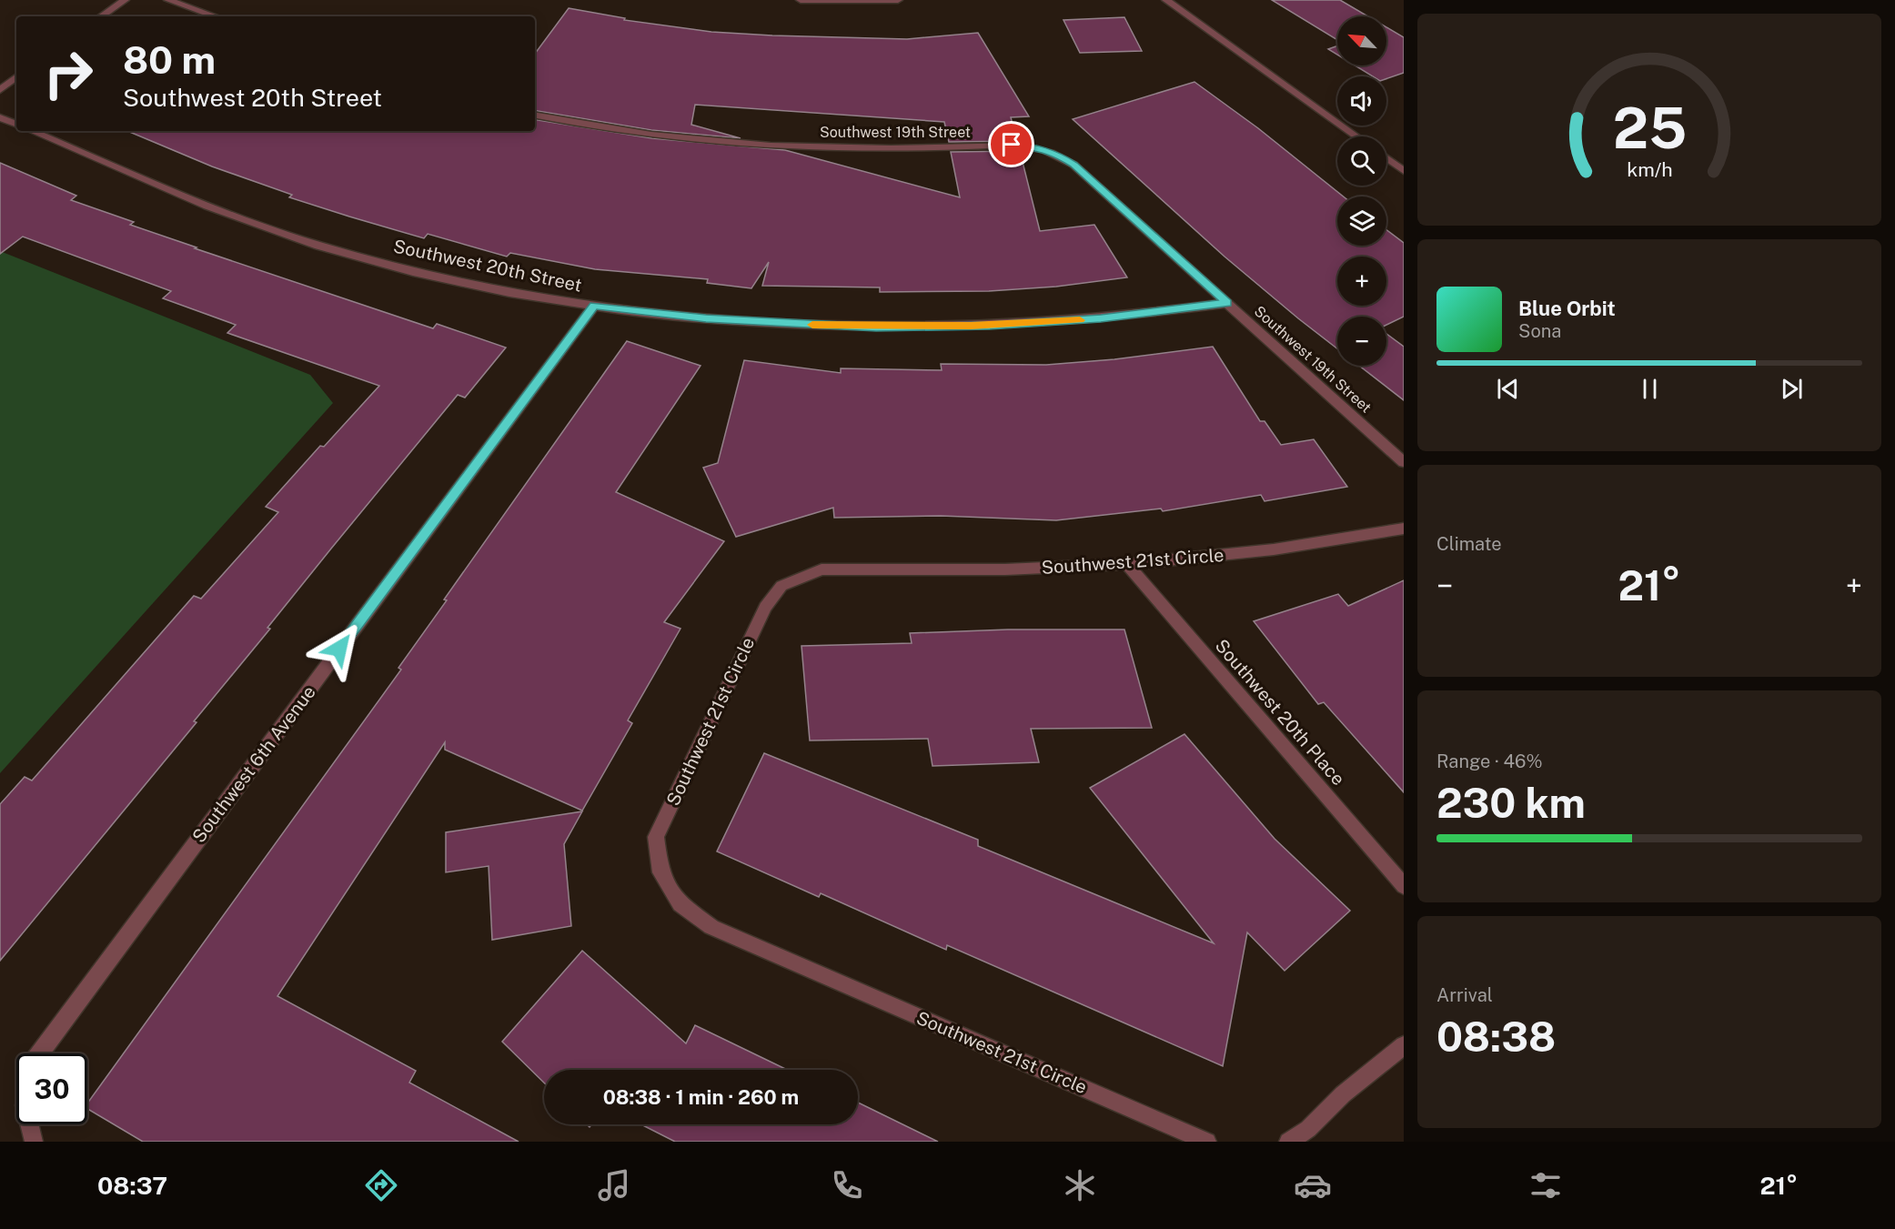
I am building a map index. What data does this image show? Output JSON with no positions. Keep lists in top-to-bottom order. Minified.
{"streets":{"street":["Southwest 19th Street","Southwest 20th Street","Southwest 21st Circle","Southwest 20th Place","Southwest 6th Avenue"]},"crossings":[["Southwest 19th Street","Southwest 20th Street"],["Southwest 20th Street","Southwest 6th Avenue"],["Southwest 21st Circle","Southwest 20th Place"]],"north":"top left","page":{"map_buttons":["+","−"],"turn":["80 m","Southwest 20th Street"],"song":["Blue Orbit","Sona"],"tile":["Climate",["Range · 46%","230 km"],["Arrival","08:38"]],"heat":["−","21°","+"],"limit":"30","trip":"08:38 · 1 min · 260 m","tabs":["08:37","21°"],"gauge":["25","km/h"]}}
